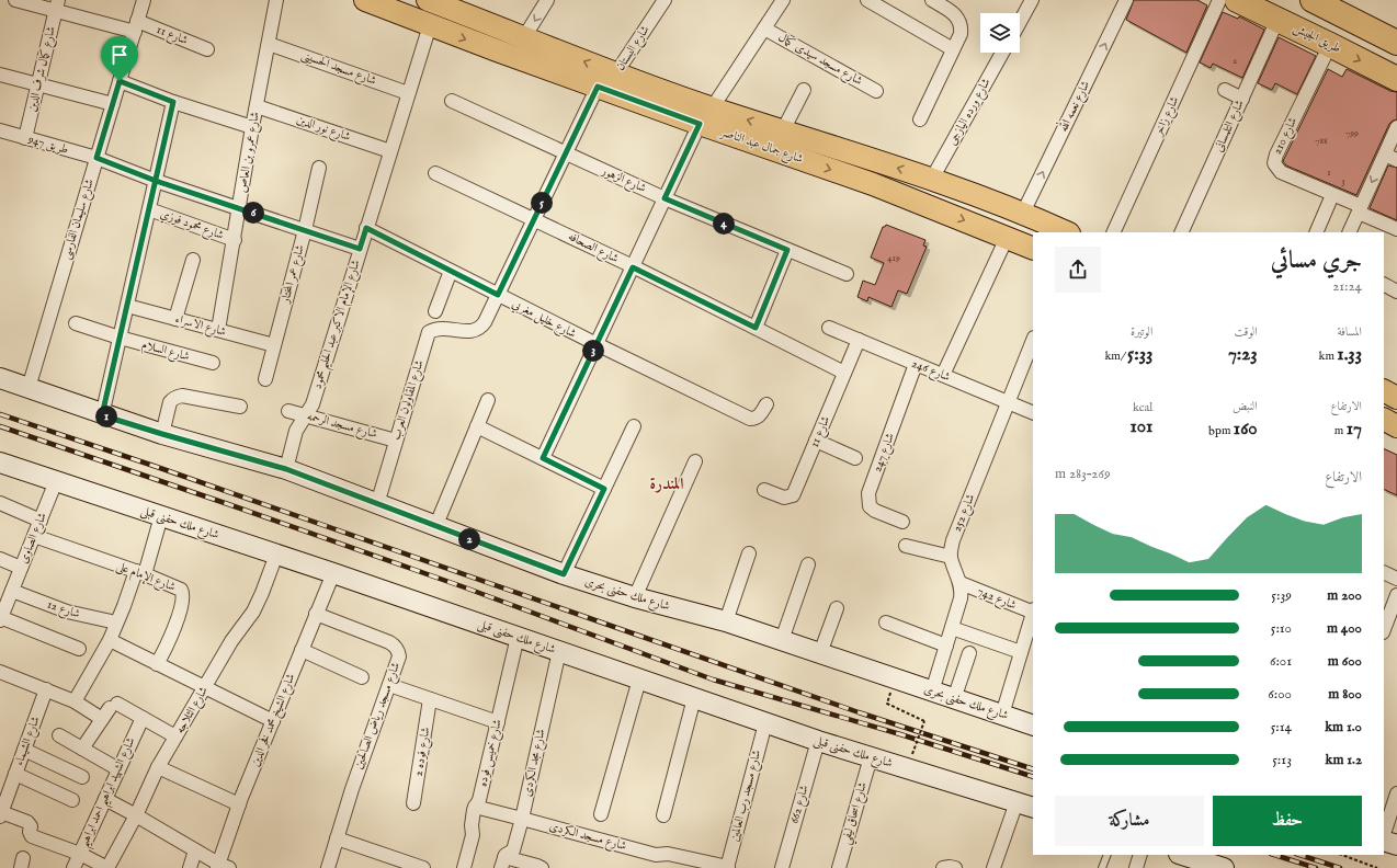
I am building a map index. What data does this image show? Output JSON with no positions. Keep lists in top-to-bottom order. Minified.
{"streets":{"highway":["طريق الجيش"],"main road":["شارع جمال عبد الناصر"],"street":["شارع 11","شارع البستان","شارع مسجد سيدى كمال","شارع مسجد الحسينى","شارع كمال شرف الدين","شارع نعمه الله","شارع ورده اليازجى","شارع زاخر","شارع التلمسانى","شارع نور الدين","شارع 210","طريق 947","شارع عمرو بن العاص","شارع الزهور","شارع سليمان الفارسى","شارع محمود فوزي","شارع الصحافه","شارع عمر المختار","شارع خليل مغربي","شارع الإمام الاكبر عبد الحليم محمود","شارع الاسراء","شارع السلام","شارع 246","شارع المقاولون العرب","شارع مسجد الرحمه","شارع 247","شارع 252","شارع ملك حفنى قبلى","شارع الصاوى","شارع الإمام على","شارع ملك حفنى بحرى","شارع 742","شارع 12","شارع الثلاجه","شارع مسجد رياض الصالحين","شارع الشيخ محمد فخر الدين","شارع الشيماء","شارع فوده 2","شارع خميس فوده","شارع مجد الكردى","شارع الشهيد ابراهيم احمد ابراهيم","شارع مسجد رب العالمين","شارع 662","شارع اسحاق ليفي","شارع مسجد الكردى"]},"crossings":[["شارع 11","شارع كمال شرف الدين"],["شارع 11","شارع سليمان الفارسى"],["شارع 11","شارع الصحافه"],["شارع 11","شارع 246"],["طريق الجيش","شارع التلمسانى"],["طريق الجيش","شارع 210"],["شارع البستان","شارع جمال عبد الناصر"],["شارع مسجد سيدى كمال","شارع جمال عبد الناصر"],["شارع مسجد سيدى كمال","شارع الزهور"],["شارع مسجد سيدى كمال","شارع الصحافه"],["شارع مسجد سيدى كمال","شارع خليل مغربي"],["شارع مسجد الحسينى","شارع عمرو بن العاص"],["شارع مسجد الحسينى","شارع الإمام الاكبر عبد الحليم محمود"],["شارع كمال شرف الدين","طريق 947"],["شارع نعمه الله","شارع جمال عبد الناصر"],["شارع ورده اليازجى","شارع جمال عبد الناصر"],["شارع نور الدين","شارع عمرو بن العاص"],["شارع نور الدين","شارع الإمام الاكبر عبد الحليم محمود"],["طريق 947","شارع عمرو بن العاص"],["طريق 947","شارع سليمان الفارسى"],["طريق 947","شارع عمر المختار"],["طريق 947","شارع الإمام الاكبر عبد الحليم محمود"],["شارع جمال عبد الناصر","شارع الإمام الاكبر عبد الحليم محمود"],["شارع عمرو بن العاص","شارع محمود فوزي"],["شارع عمرو بن العاص","شارع الاسراء"],["شارع سليمان الفارسى","شارع ملك حفنى بحرى"],["شارع عمر المختار","شارع الاسراء"],["شارع خليل مغربي","شارع الإمام الاكبر عبد الحليم محمود"],["شارع خليل مغربي","شارع المقاولون العرب"],["شارع الإمام الاكبر عبد الحليم محمود","شارع مسجد الرحمه"],["شارع الإمام الاكبر عبد الحليم محمود","شارع ملك حفنى بحرى"],["شارع 246","شارع 247"],["شارع 246","شارع 252"],["شارع المقاولون العرب","شارع مسجد الرحمه"],["شارع المقاولون العرب","شارع ملك حفنى بحرى"],["شارع ملك حفنى قبلى","شارع الصاوى"],["شارع ملك حفنى قبلى","شارع الثلاجه"],["شارع ملك حفنى قبلى","شارع الشيخ محمد فخر الدين"],["شارع ملك حفنى قبلى","شارع خميس فوده"],["شارع ملك حفنى قبلى","شارع مجد الكردى"],["شارع ملك حفنى قبلى","شارع مسجد رب العالمين"],["شارع ملك حفنى قبلى","شارع 662"],["شارع ملك حفنى قبلى","شارع اسحاق ليفي"],["شارع الصاوى","شارع الإمام على"],["شارع الصاوى","شارع 12"],["شارع مسجد رياض الصالحين","شارع الشيخ محمد فخر الدين"],["شارع خميس فوده","شارع مسجد الكردى"],["شارع مجد الكردى","شارع مسجد الكردى"],["شارع مسجد رب العالمين","شارع مسجد الكردى"]],"one_way":["شارع نعمه الله"],"districts":["المندرة"],"house_numbers":["2","799","788","1","3","419"],"page":{"pins":["5","6","4","3","1","2"],"heading":["جري مسائي","21:24"],"stats":[["المسافة","1.33 km"],["الوقت","7:23"],["الوتيرة","5:33 /km"],["الارتفاع","17 m"],["النبض","160 bpm"],["kcal","101"]],"chart":["الارتفاع","269–283 m"],"list":[{"name":"200 m","note":"5:39"},{"name":"400 m","note":"5:10"},{"name":"600 m","note":"6:01"},{"name":"800 m","note":"6:00"},{"name":"1.0 km","note":"5:14"},{"name":"1.2 km","note":"5:13"}],"buttons":["حفظ","مشاركة"]}}
